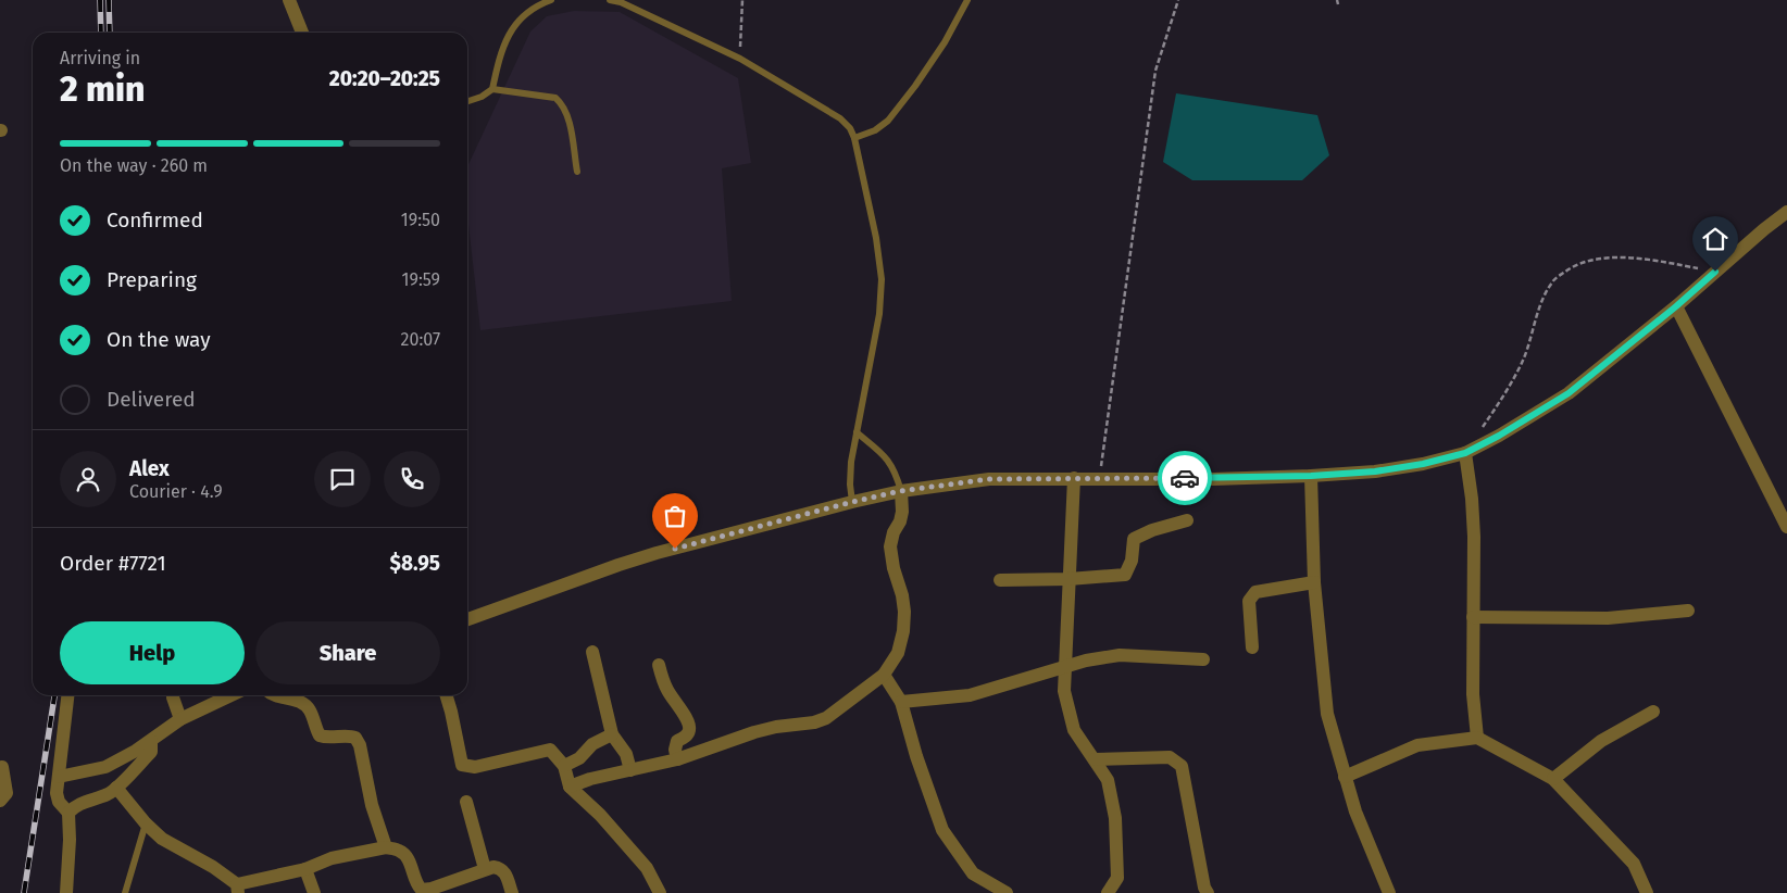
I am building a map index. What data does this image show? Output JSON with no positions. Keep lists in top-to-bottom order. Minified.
{"page":{"heading":["2 min","Arriving in","20:20–20:25"],"panel":["Alex","Courier · 4.9","Order #7721","$8.95"],"bar":"On the way · 260 m","list":[["Confirmed","19:50"],["Preparing","19:59"],["On the way","20:07"],"Delivered"],"buttons":["Help","Share"]}}
